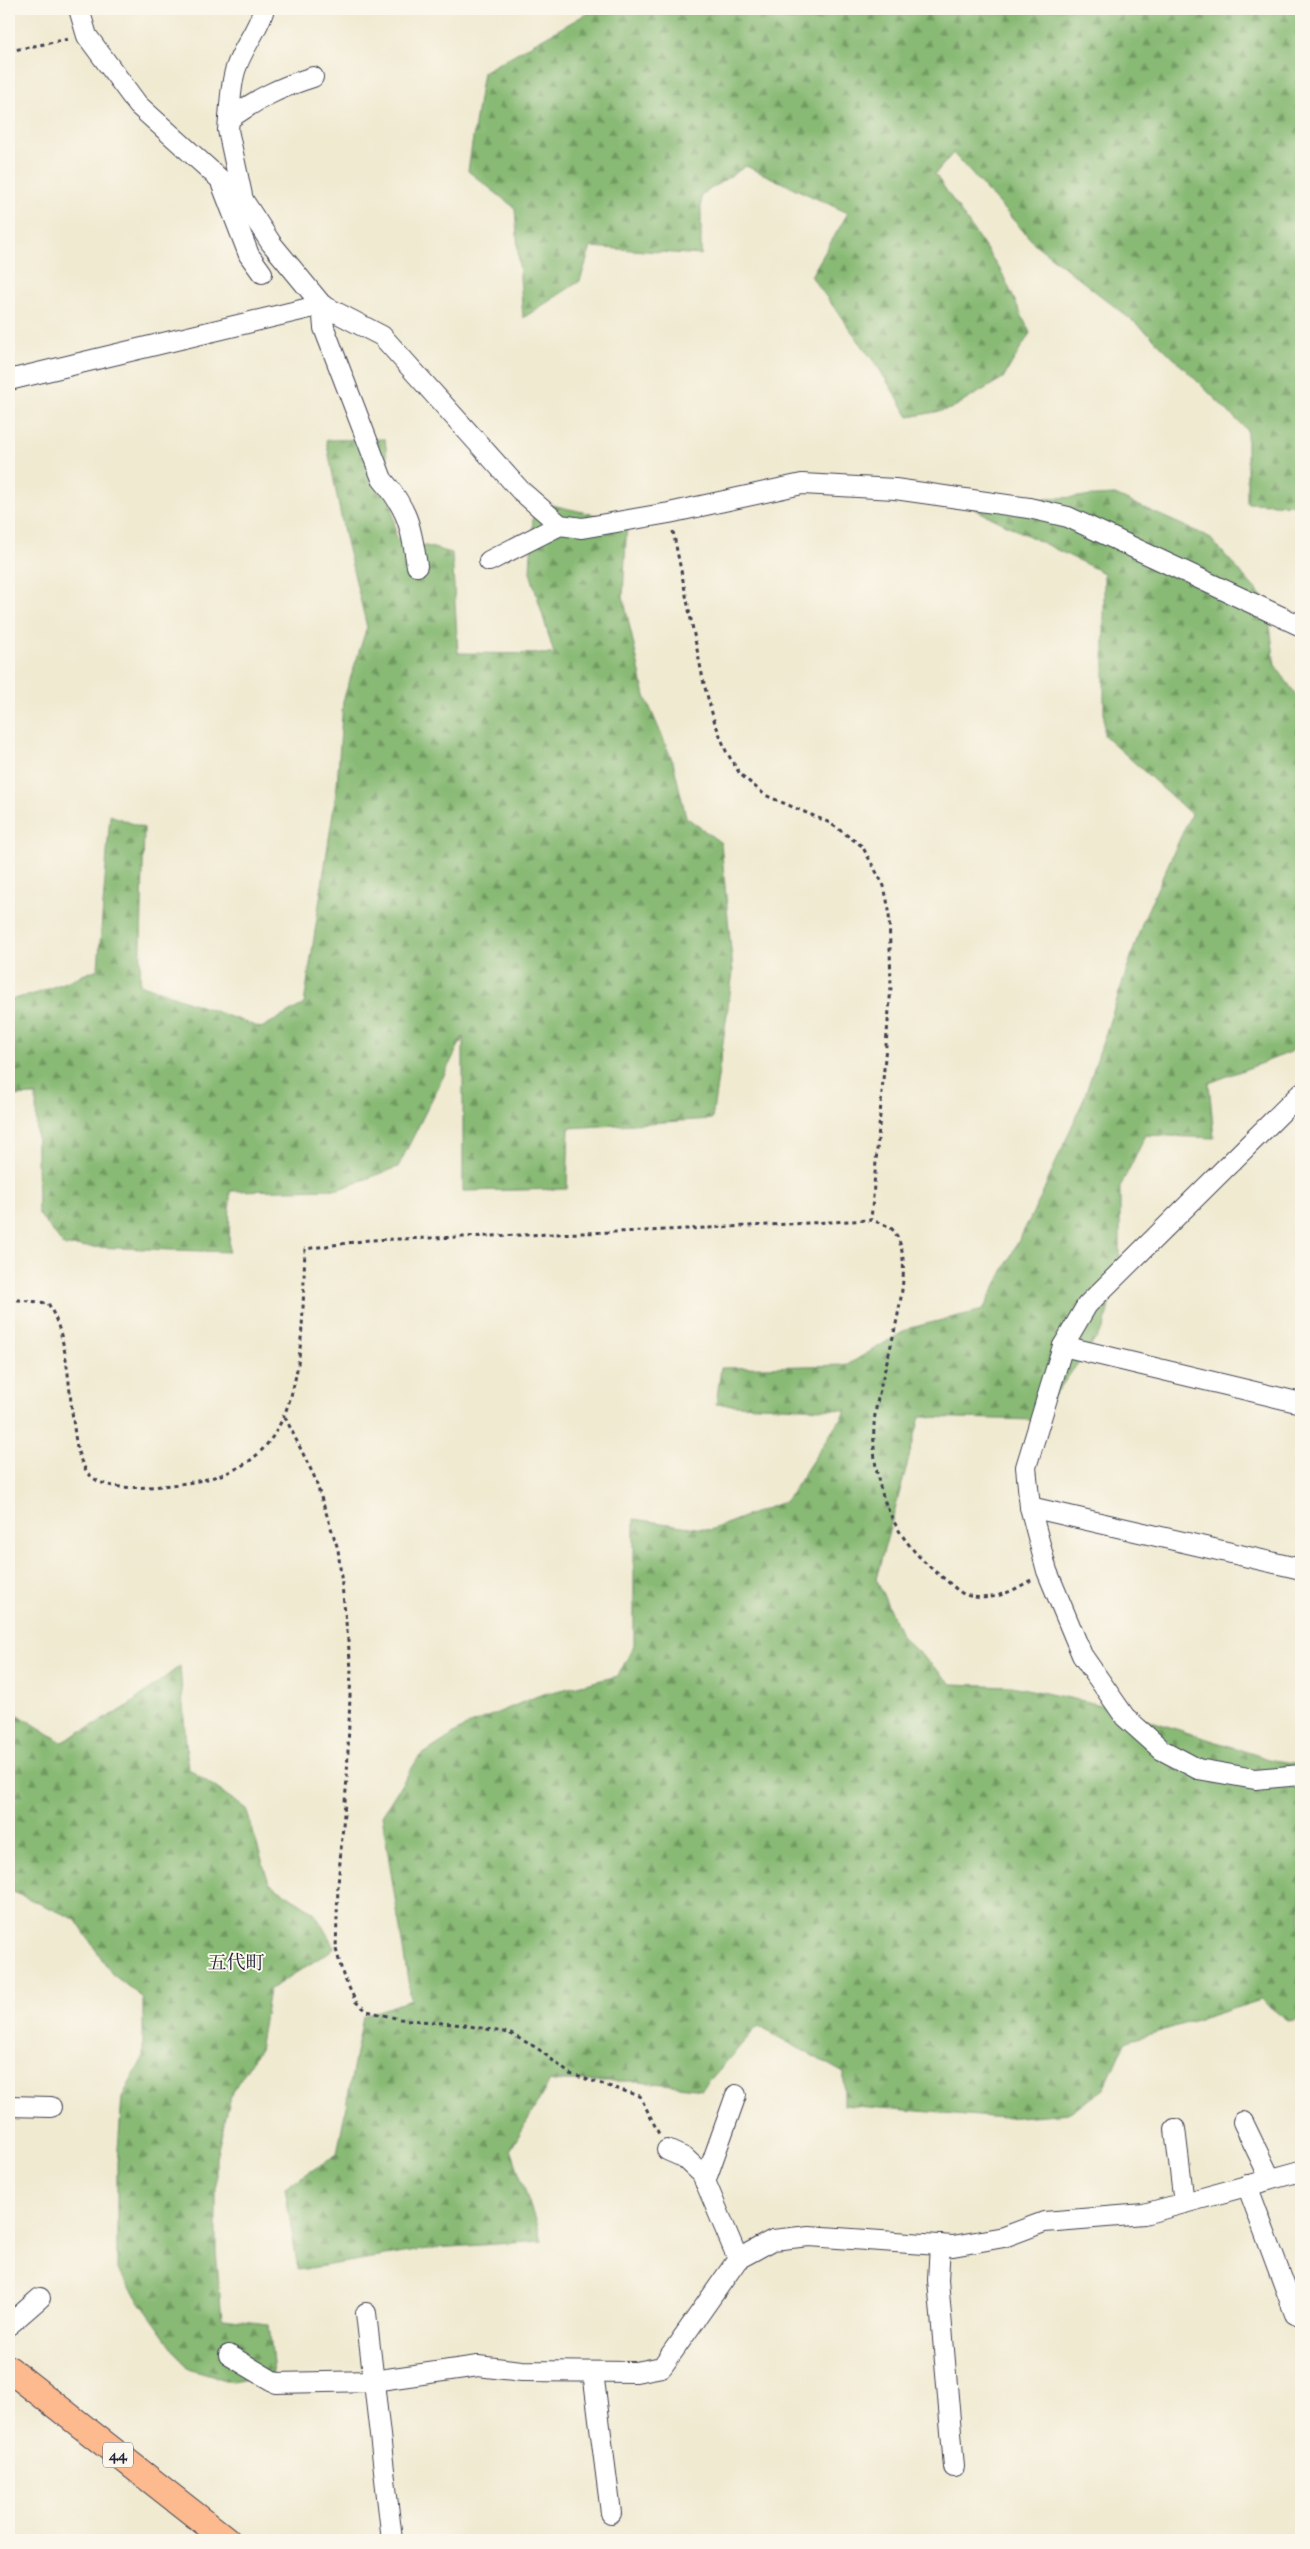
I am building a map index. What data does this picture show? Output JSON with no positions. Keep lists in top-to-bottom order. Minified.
{"streets":{"main road":["44"]},"districts":["五代町"]}
